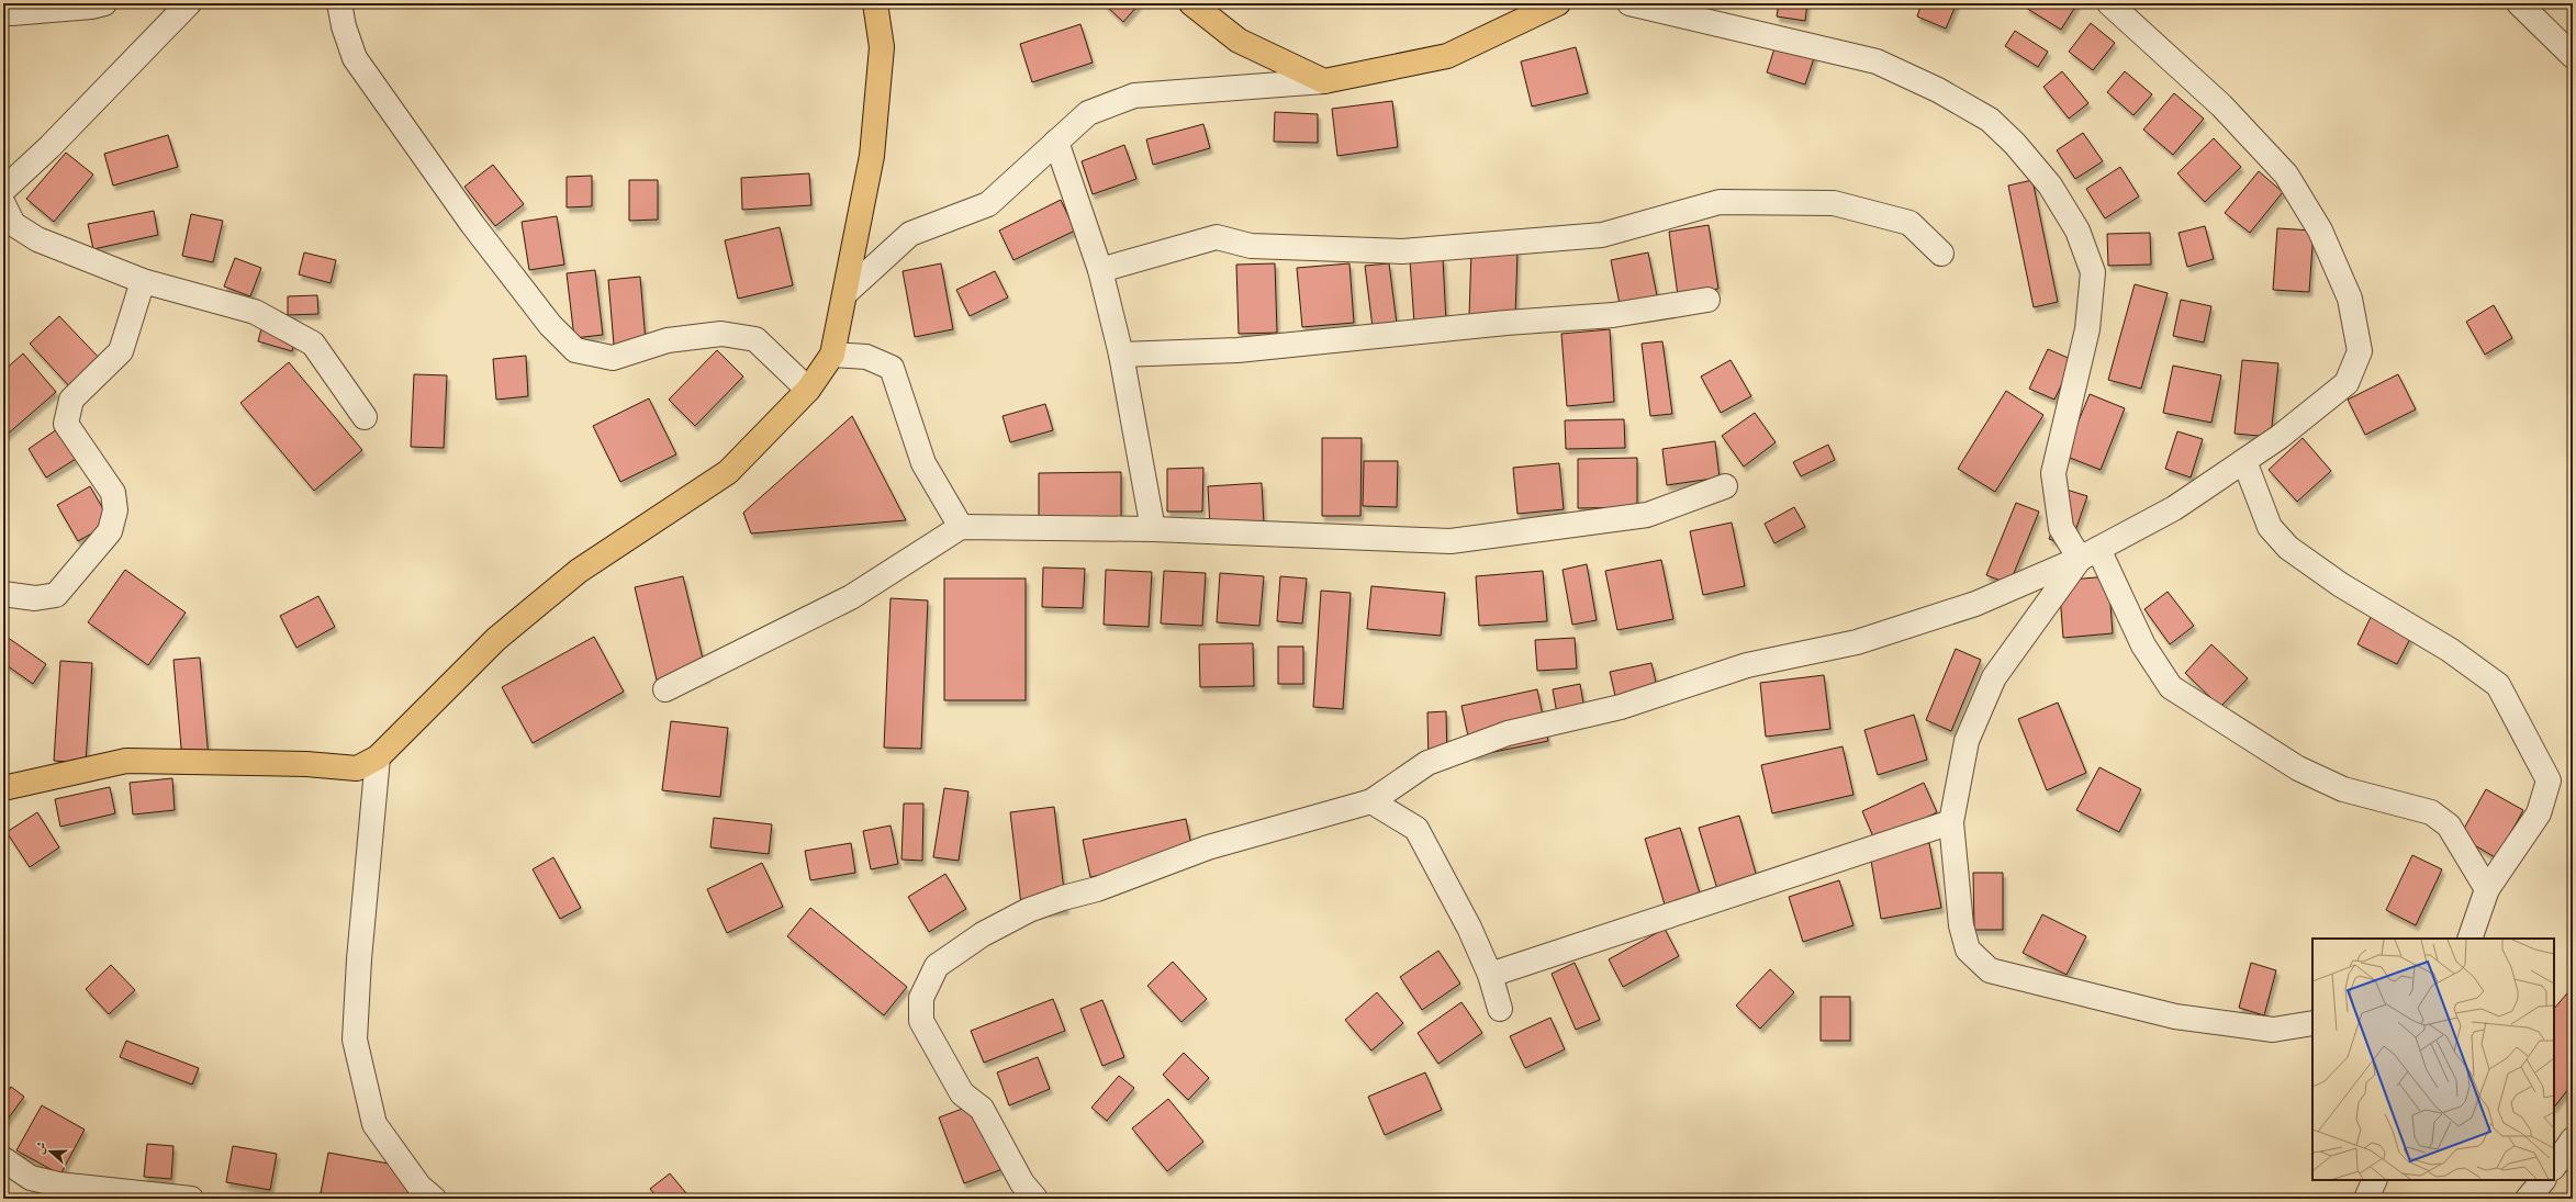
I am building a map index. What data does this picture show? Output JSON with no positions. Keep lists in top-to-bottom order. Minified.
{"north":"left"}
